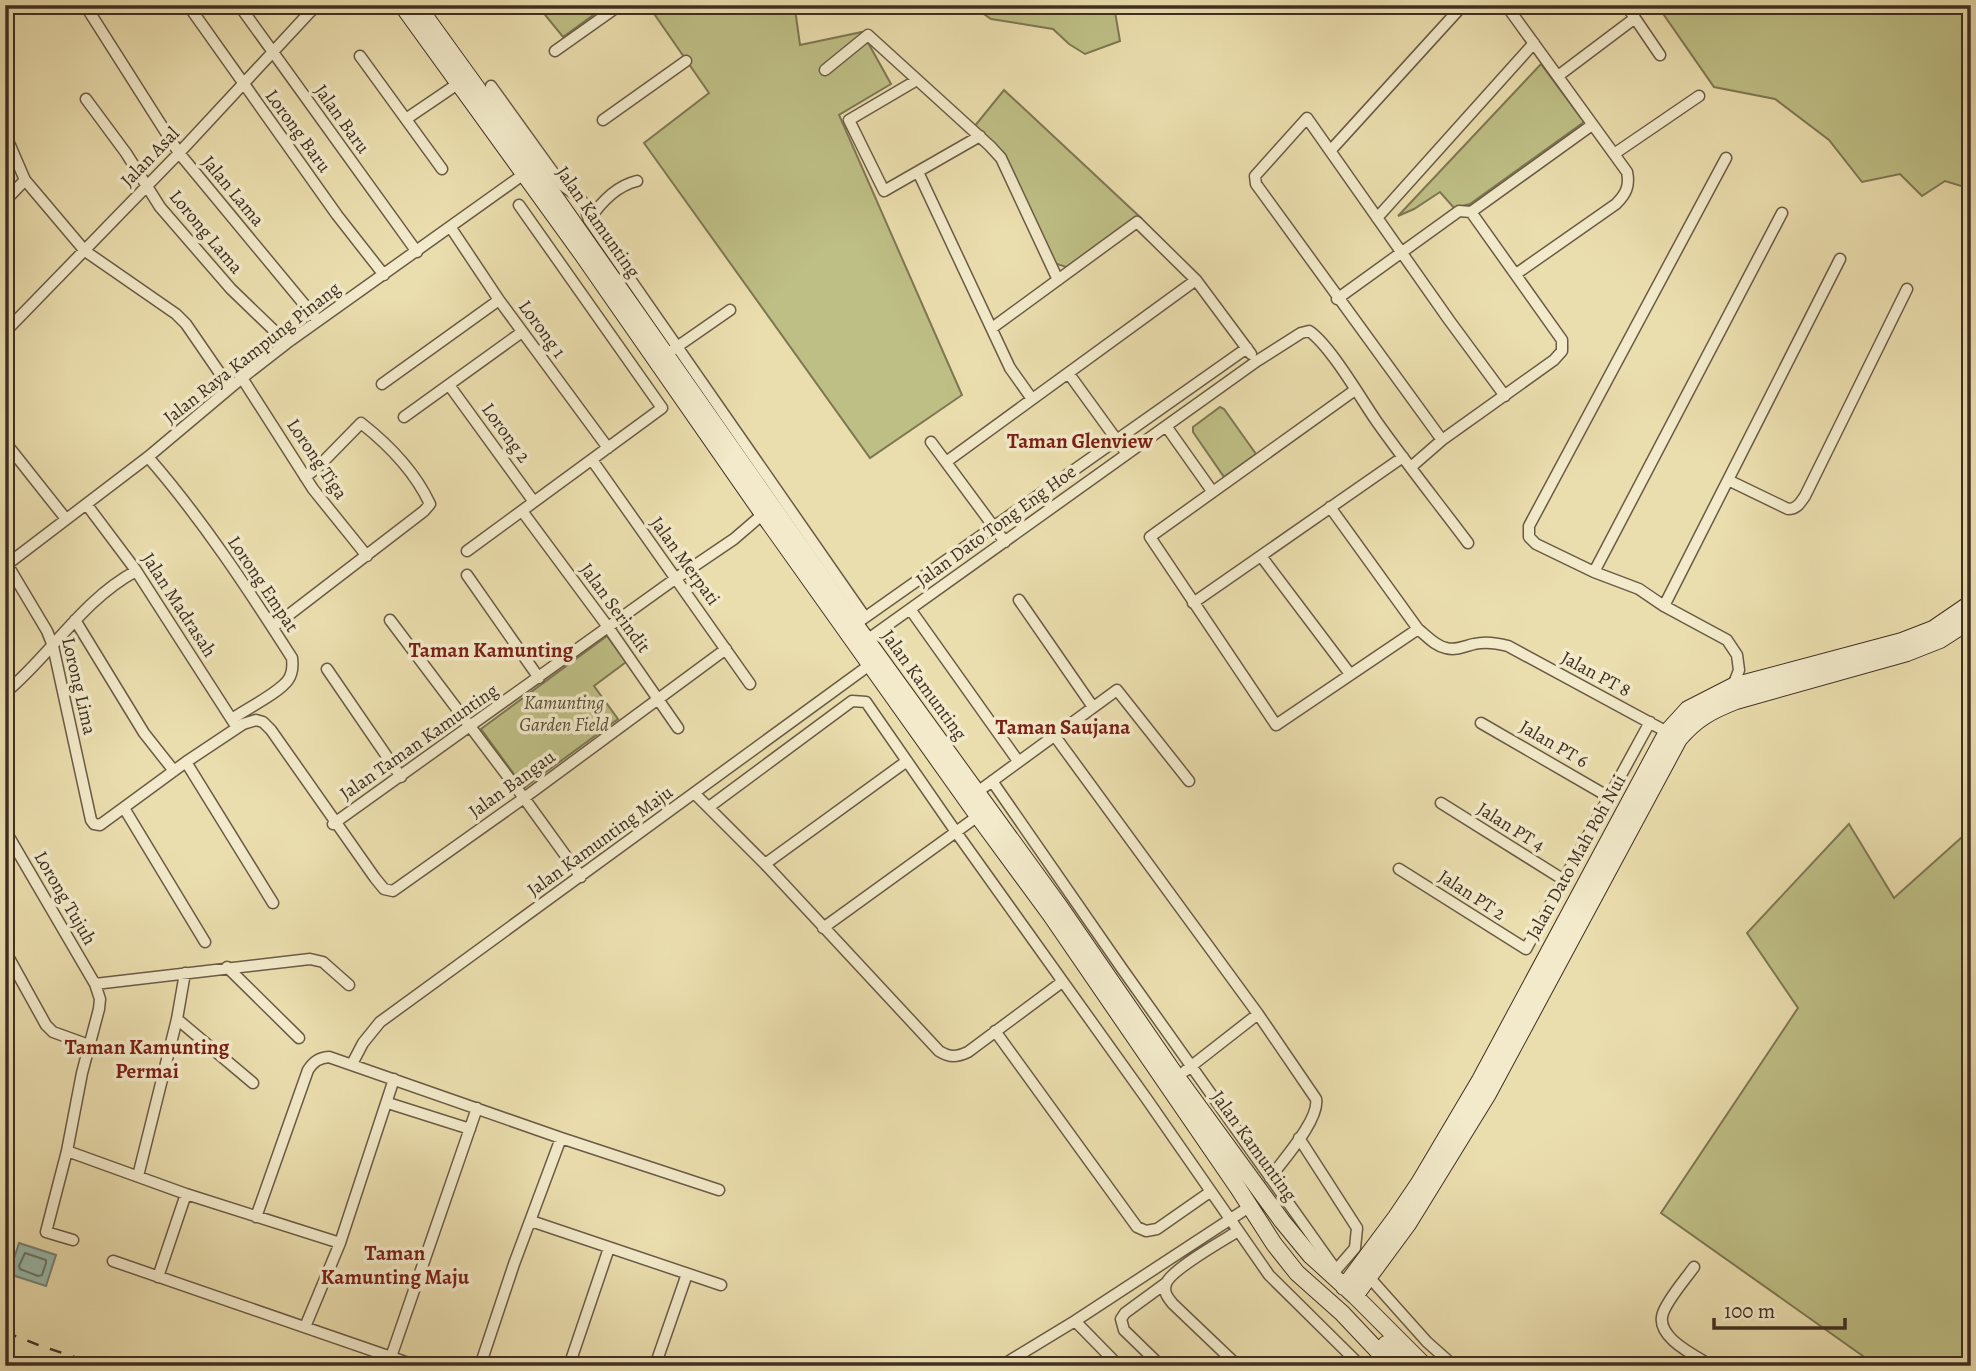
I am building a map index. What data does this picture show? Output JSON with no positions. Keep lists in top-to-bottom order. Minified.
{"streets":{"main road":["Jalan Kamunting","Jalan Dato Mah Poh Nui"],"street":["Jalan Baru","Lorong Baru","Jalan Asal","Jalan Lama","Lorong Lama","Lorong 1","Jalan Raya Kampung Pinang","Lorong 2","Lorong Tiga","Jalan Dato Tong Eng Hoe","Jalan Merpati","Lorong Empat","Jalan Madrasah","Jalan Serindit","Jalan PT 8","Lorong Lima","Jalan Taman Kamunting","Jalan PT 6","Jalan Bangau","Jalan PT 4","Jalan Kamunting Maju","Jalan PT 2","Lorong Tujuh"]},"crossings":[["Jalan Baru","Jalan Asal"],["Jalan Baru","Jalan Raya Kampung Pinang"],["Lorong Baru","Jalan Asal"],["Lorong Baru","Jalan Raya Kampung Pinang"],["Jalan Asal","Jalan Lama"],["Jalan Asal","Lorong Lama"],["Jalan Lama","Jalan Raya Kampung Pinang"],["Jalan Kamunting","Jalan Raya Kampung Pinang"],["Jalan Kamunting","Jalan Dato Tong Eng Hoe"],["Jalan Kamunting","Jalan Taman Kamunting"],["Jalan Kamunting","Jalan Kamunting Maju"],["Jalan Kamunting","Jalan Dato Mah Poh Nui"],["Lorong Lama","Jalan Raya Kampung Pinang"],["Lorong 1","Jalan Raya Kampung Pinang"],["Jalan Raya Kampung Pinang","Lorong Tiga"],["Jalan Raya Kampung Pinang","Lorong Empat"],["Jalan Raya Kampung Pinang","Jalan Madrasah"],["Jalan Raya Kampung Pinang","Lorong Lima"],["Jalan Merpati","Jalan Taman Kamunting"],["Jalan Merpati","Jalan Bangau"],["Lorong Empat","Jalan Madrasah"],["Jalan Serindit","Jalan Taman Kamunting"],["Jalan Serindit","Jalan Bangau"],["Jalan PT 8","Jalan Dato Mah Poh Nui"],["Jalan Taman Kamunting","Jalan Bangau"],["Jalan PT 4","Jalan PT 2"]],"districts":["Taman Glenview","Taman Kamunting","Taman Saujana","Taman Kamunting Permai","Taman Kamunting Maju"],"parks":["Kamunting Garden Field"],"scale_bar":"100 m"}
